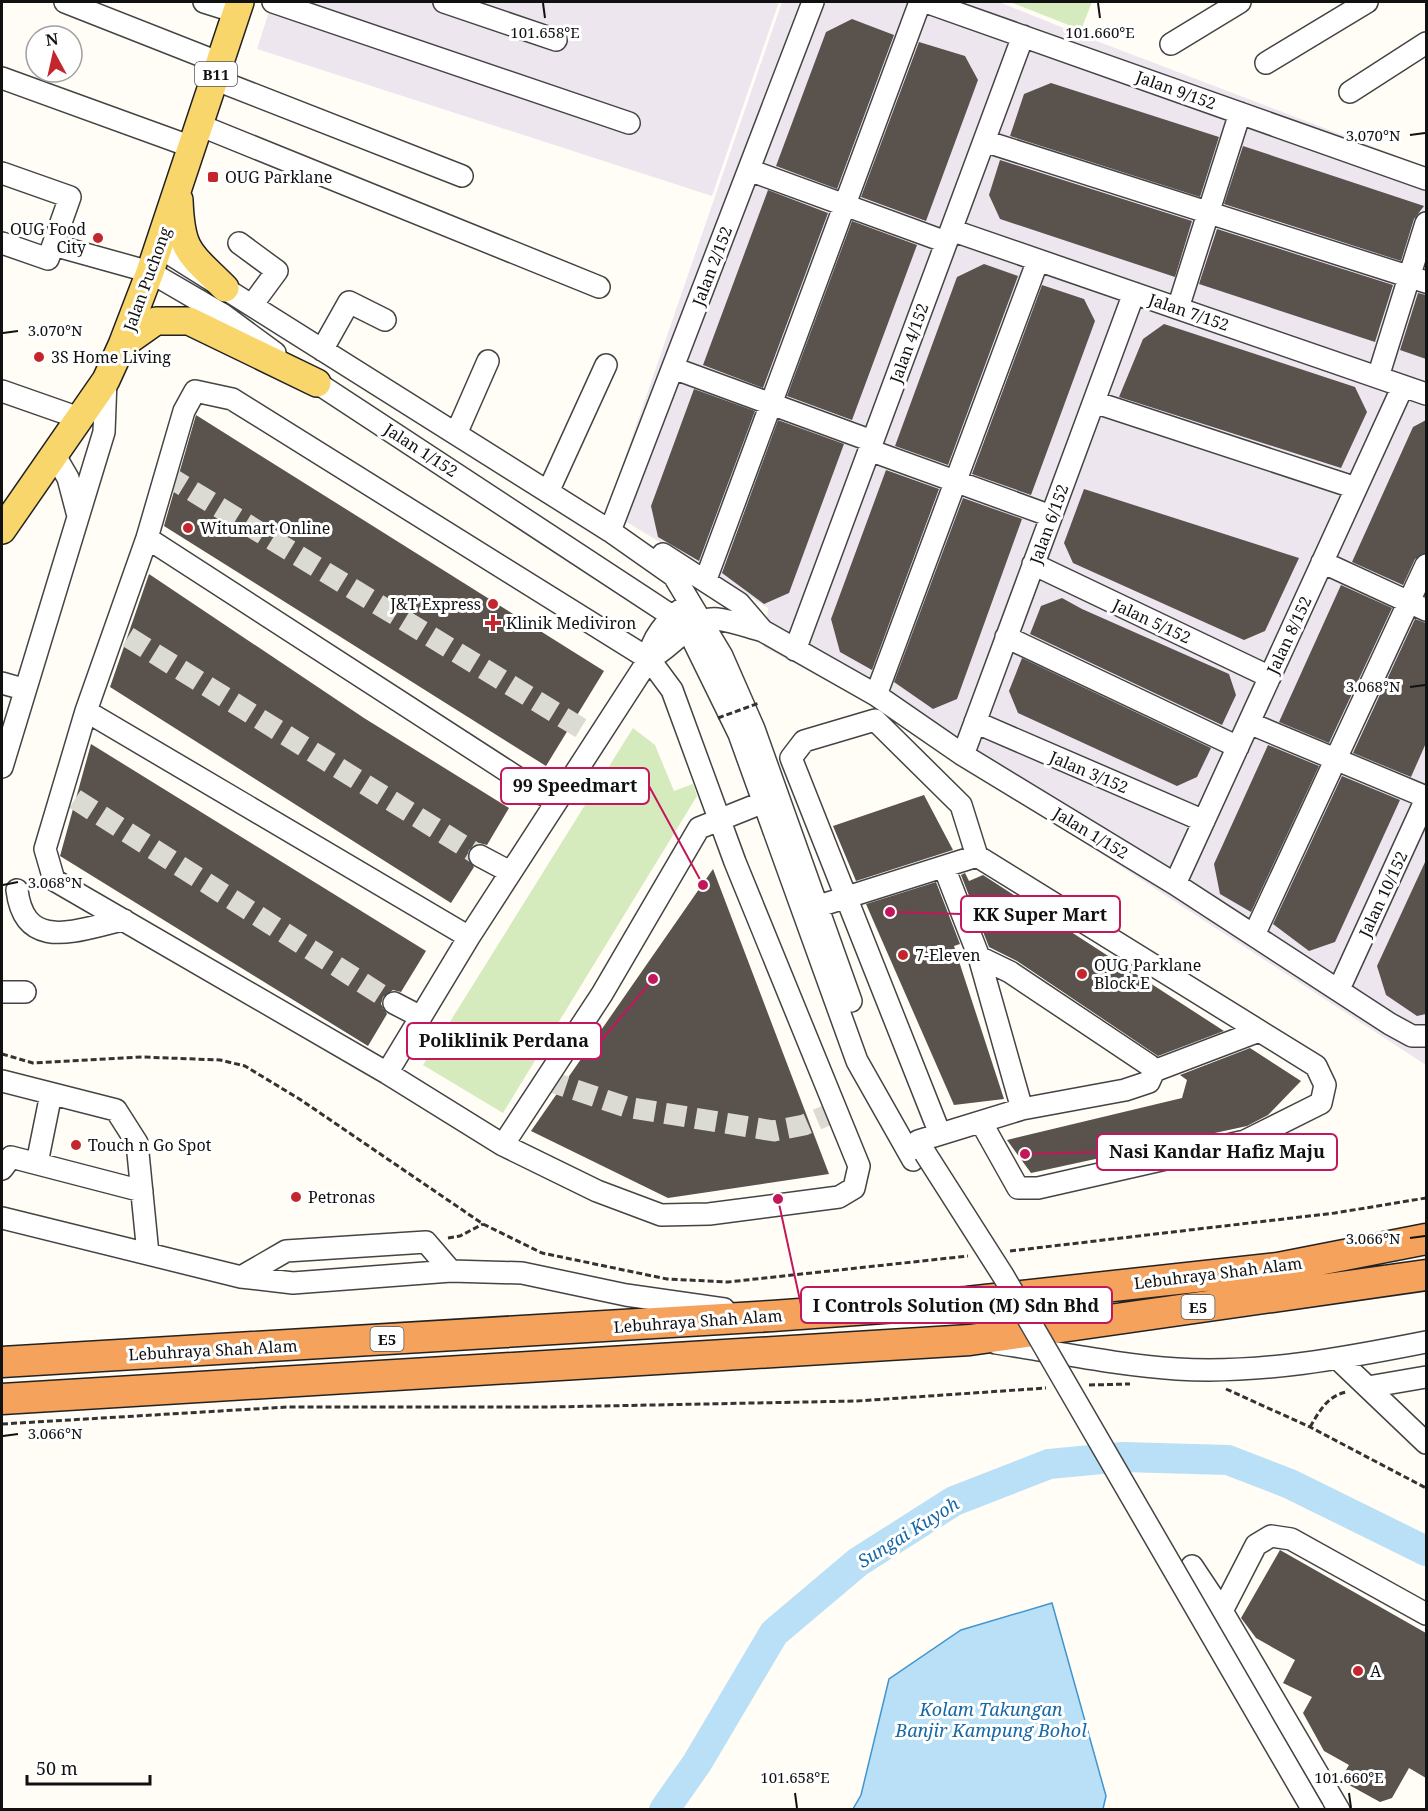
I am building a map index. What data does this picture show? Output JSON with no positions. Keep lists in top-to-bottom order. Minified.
{"streets":{"highway":["Lebuhraya Shah Alam","E5"],"main road":["B11","Jalan Puchong"],"street":["Jalan 9/152","Jalan 2/152","Jalan 7/152","Jalan 4/152","Jalan 1/152","Jalan 6/152","Jalan 5/152","Jalan 8/152","Jalan 3/152","Jalan 10/152"]},"crossings":[["Jalan 9/152","Jalan 4/152"],["Jalan 2/152","Jalan 7/152"],["Jalan 2/152","Jalan 1/152"],["Jalan Puchong","Jalan 1/152"],["Jalan 7/152","Jalan 4/152"],["Jalan 7/152","Jalan 6/152"],["Jalan 7/152","Jalan 8/152"],["Jalan 4/152","Jalan 1/152"],["Jalan 1/152","Jalan 6/152"],["Jalan 1/152","Jalan 8/152"],["Jalan 1/152","Jalan 10/152"],["Jalan 6/152","Jalan 5/152"],["Jalan 6/152","Jalan 3/152"],["Jalan 5/152","Jalan 8/152"],["Jalan 8/152","Jalan 3/152"]],"water":["Sungai Kuyoh","Kolam Takungan Banjir Kampung Bohol"],"places":{"transit":["OUG Parklane"],"other":["OUG Food City","3S Home Living","Witumart Online","J&T Express","99 Speedmart","KK Super Mart","7-Eleven","OUG Parklane Block E","Poliklinik Perdana","Touch n Go Spot","Nasi Kandar Hafiz Maju","Petronas","I Controls Solution (M) Sdn Bhd","A"],"health":["Klinik Mediviron"]},"scale_bar":"50 m","north":"top","coordinates":["101.658°E","101.660°E","3.070°N","3.068°N","3.066°N"]}
